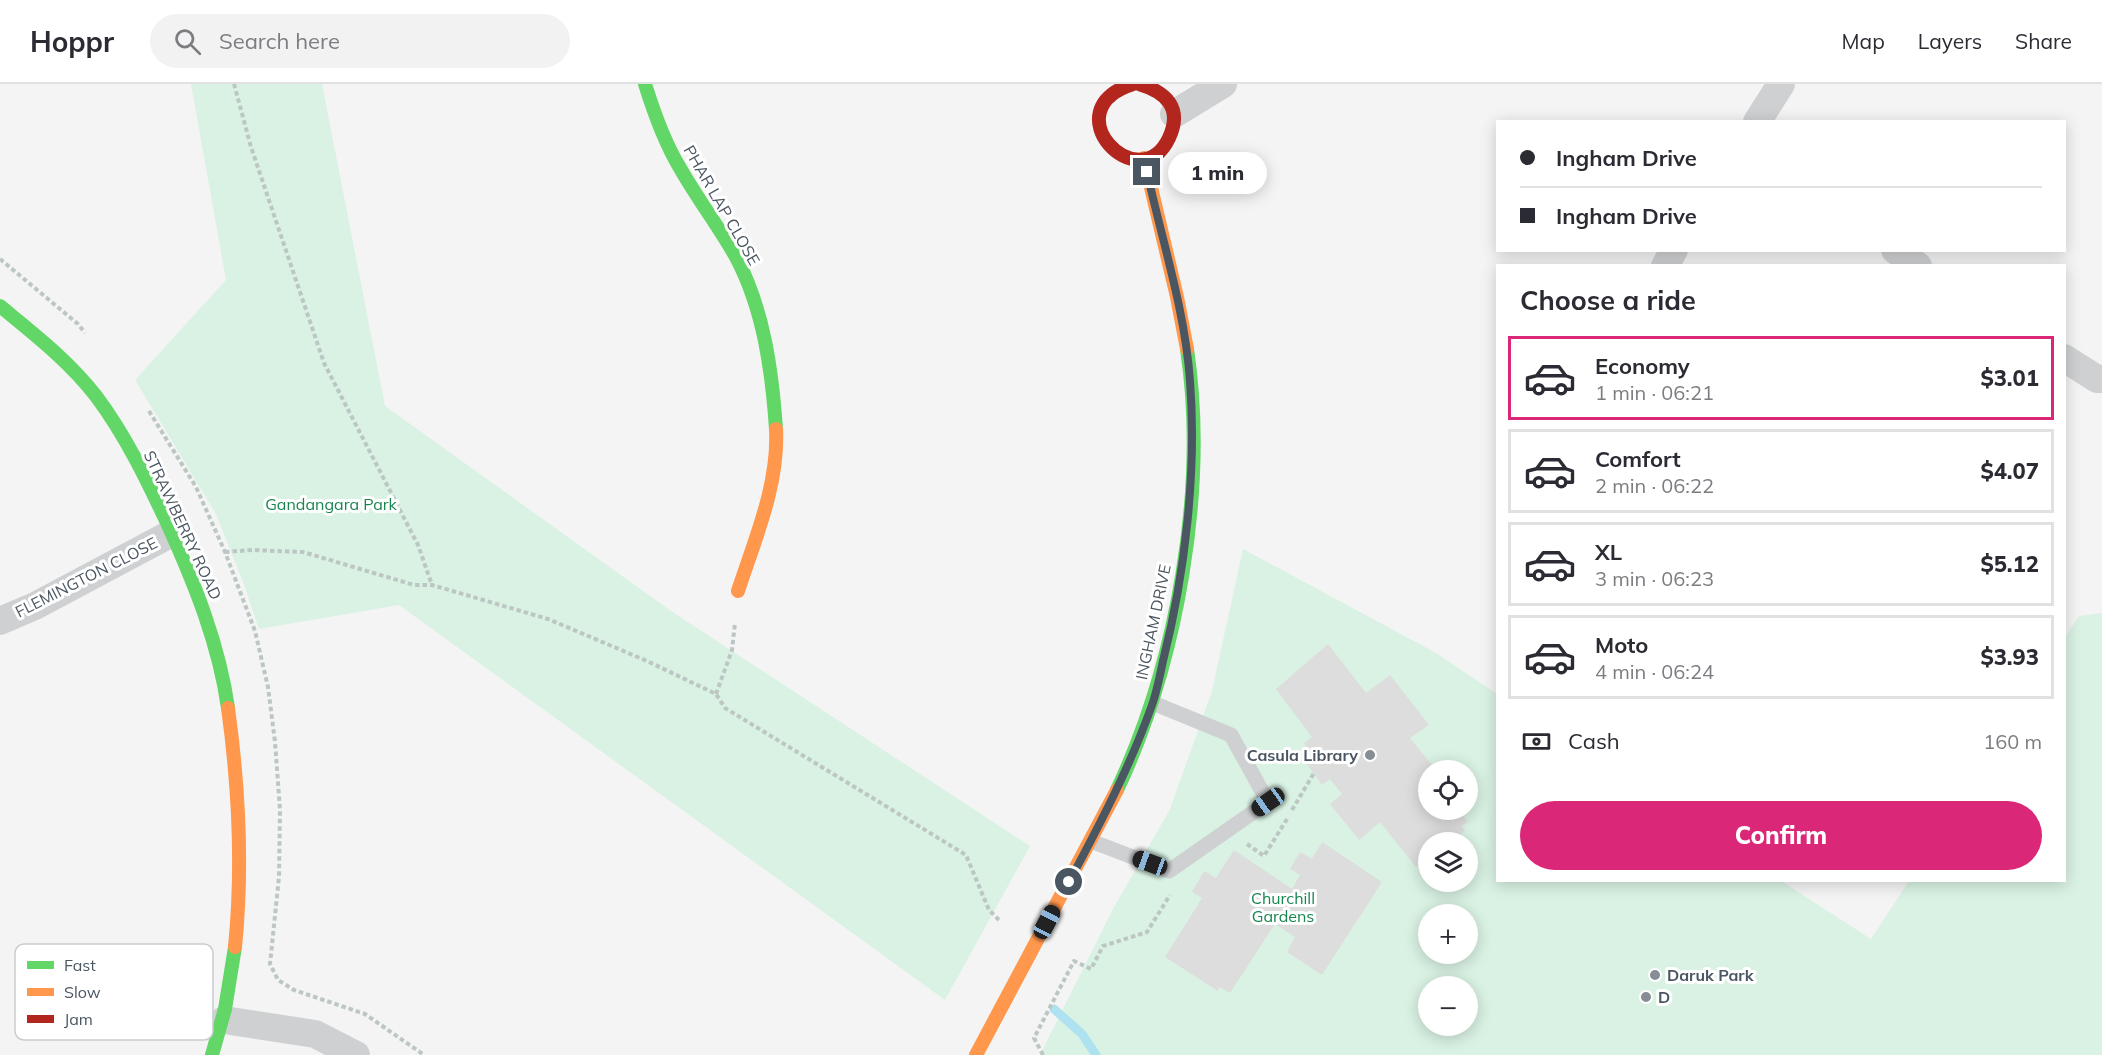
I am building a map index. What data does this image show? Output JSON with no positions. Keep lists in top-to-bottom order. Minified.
{"streets":{"street":["PHAR LAP CLOSE","STRAWBERRY ROAD","FLEMINGTON CLOSE","INGHAM DRIVE"]},"crossings":[["STRAWBERRY ROAD","FLEMINGTON CLOSE"]],"parks":["Gandangara Park","Churchill Gardens"],"places":["Casula Library","Daruk Park","D"],"legend":["Fast","Slow","Jam"],"page":{"header":"Hoppr","search":"Search here","nav":["Map","Layers","Share"],"banner":["Ingham Drive","Ingham Drive"],"bubble":"1 min","heading":"Choose a ride","list":[{"name":"Economy","note":"1 min · 06:21","value":"$3.01"},{"name":"Comfort","note":"2 min · 06:22","value":"$4.07"},{"name":"XL","note":"3 min · 06:23","value":"$5.12"},{"name":"Moto","note":"4 min · 06:24","value":"$3.93"}],"pay":["Cash","160 m"],"map_buttons":["+","−"],"buttons":"Confirm"}}
